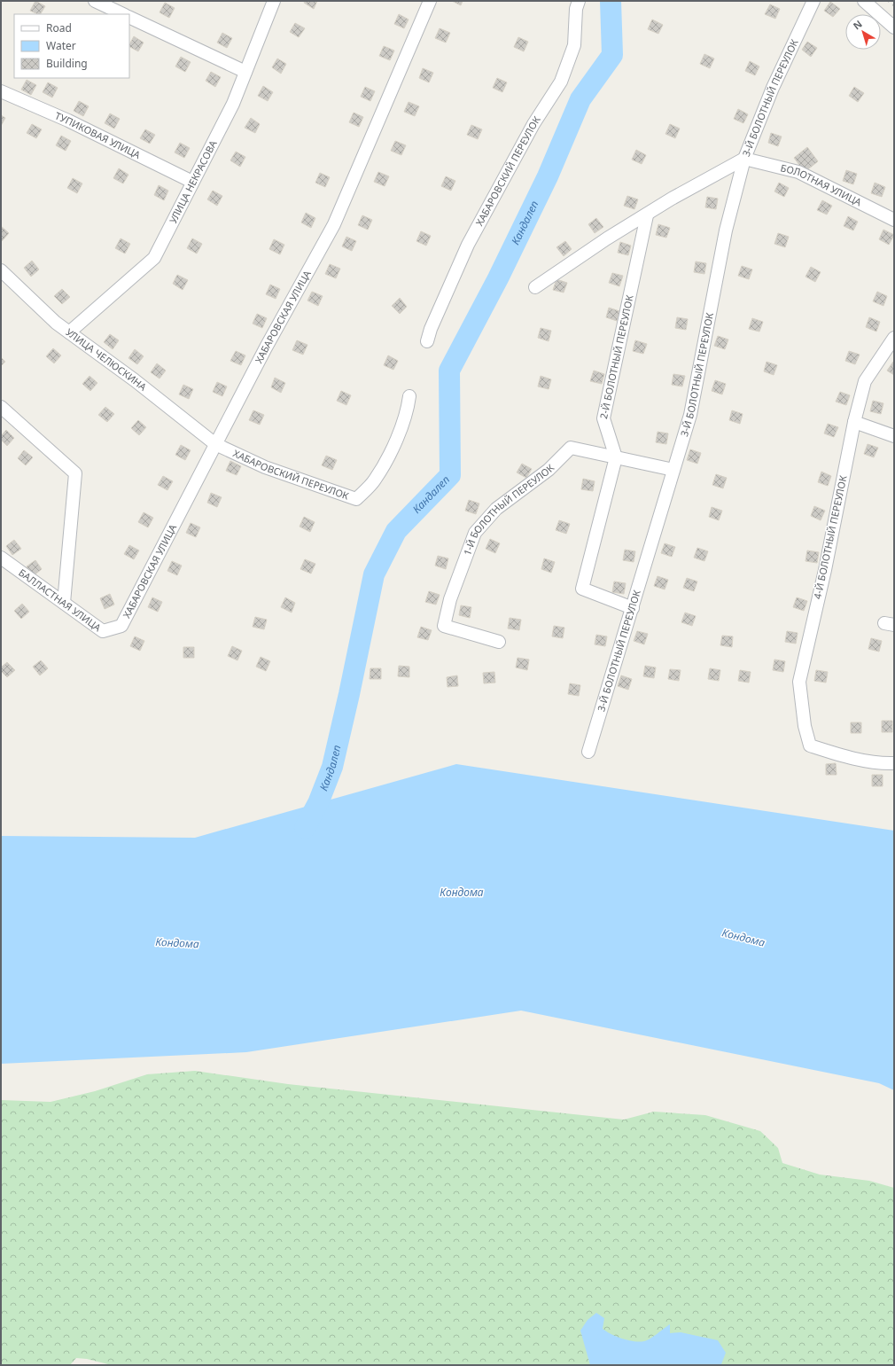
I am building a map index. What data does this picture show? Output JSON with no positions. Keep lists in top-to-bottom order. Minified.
{"streets":{"street":["3-Й БОЛОТНЫЙ ПЕРЕУЛОК","ТУПИКОВАЯ УЛИЦА","ХАБАРОВСКИЙ ПЕРЕУЛОК","УЛИЦА НЕКРАСОВА","БОЛОТНАЯ УЛИЦА","ХАБАРОВСКАЯ УЛИЦА","2-Й БОЛОТНЫЙ ПЕРЕУЛОК","УЛИЦА ЧЕЛЮСКИНА","1-Й БОЛОТНЫЙ ПЕРЕУЛОК","4-Й БОЛОТНЫЙ ПЕРЕУЛОК","БАЛЛАСТНАЯ УЛИЦА"]},"crossings":[["3-Й БОЛОТНЫЙ ПЕРЕУЛОК","БОЛОТНАЯ УЛИЦА"],["3-Й БОЛОТНЫЙ ПЕРЕУЛОК","1-Й БОЛОТНЫЙ ПЕРЕУЛОК"],["ТУПИКОВАЯ УЛИЦА","УЛИЦА НЕКРАСОВА"],["ХАБАРОВСКИЙ ПЕРЕУЛОК","ХАБАРОВСКАЯ УЛИЦА"],["ХАБАРОВСКИЙ ПЕРЕУЛОК","УЛИЦА ЧЕЛЮСКИНА"],["УЛИЦА НЕКРАСОВА","УЛИЦА ЧЕЛЮСКИНА"],["ХАБАРОВСКАЯ УЛИЦА","УЛИЦА ЧЕЛЮСКИНА"],["ХАБАРОВСКАЯ УЛИЦА","БАЛЛАСТНАЯ УЛИЦА"],["2-Й БОЛОТНЫЙ ПЕРЕУЛОК","1-Й БОЛОТНЫЙ ПЕРЕУЛОК"]],"water":["Кандалеп","Кондома"],"legend":["Road","Water","Building"],"north":"top left"}
